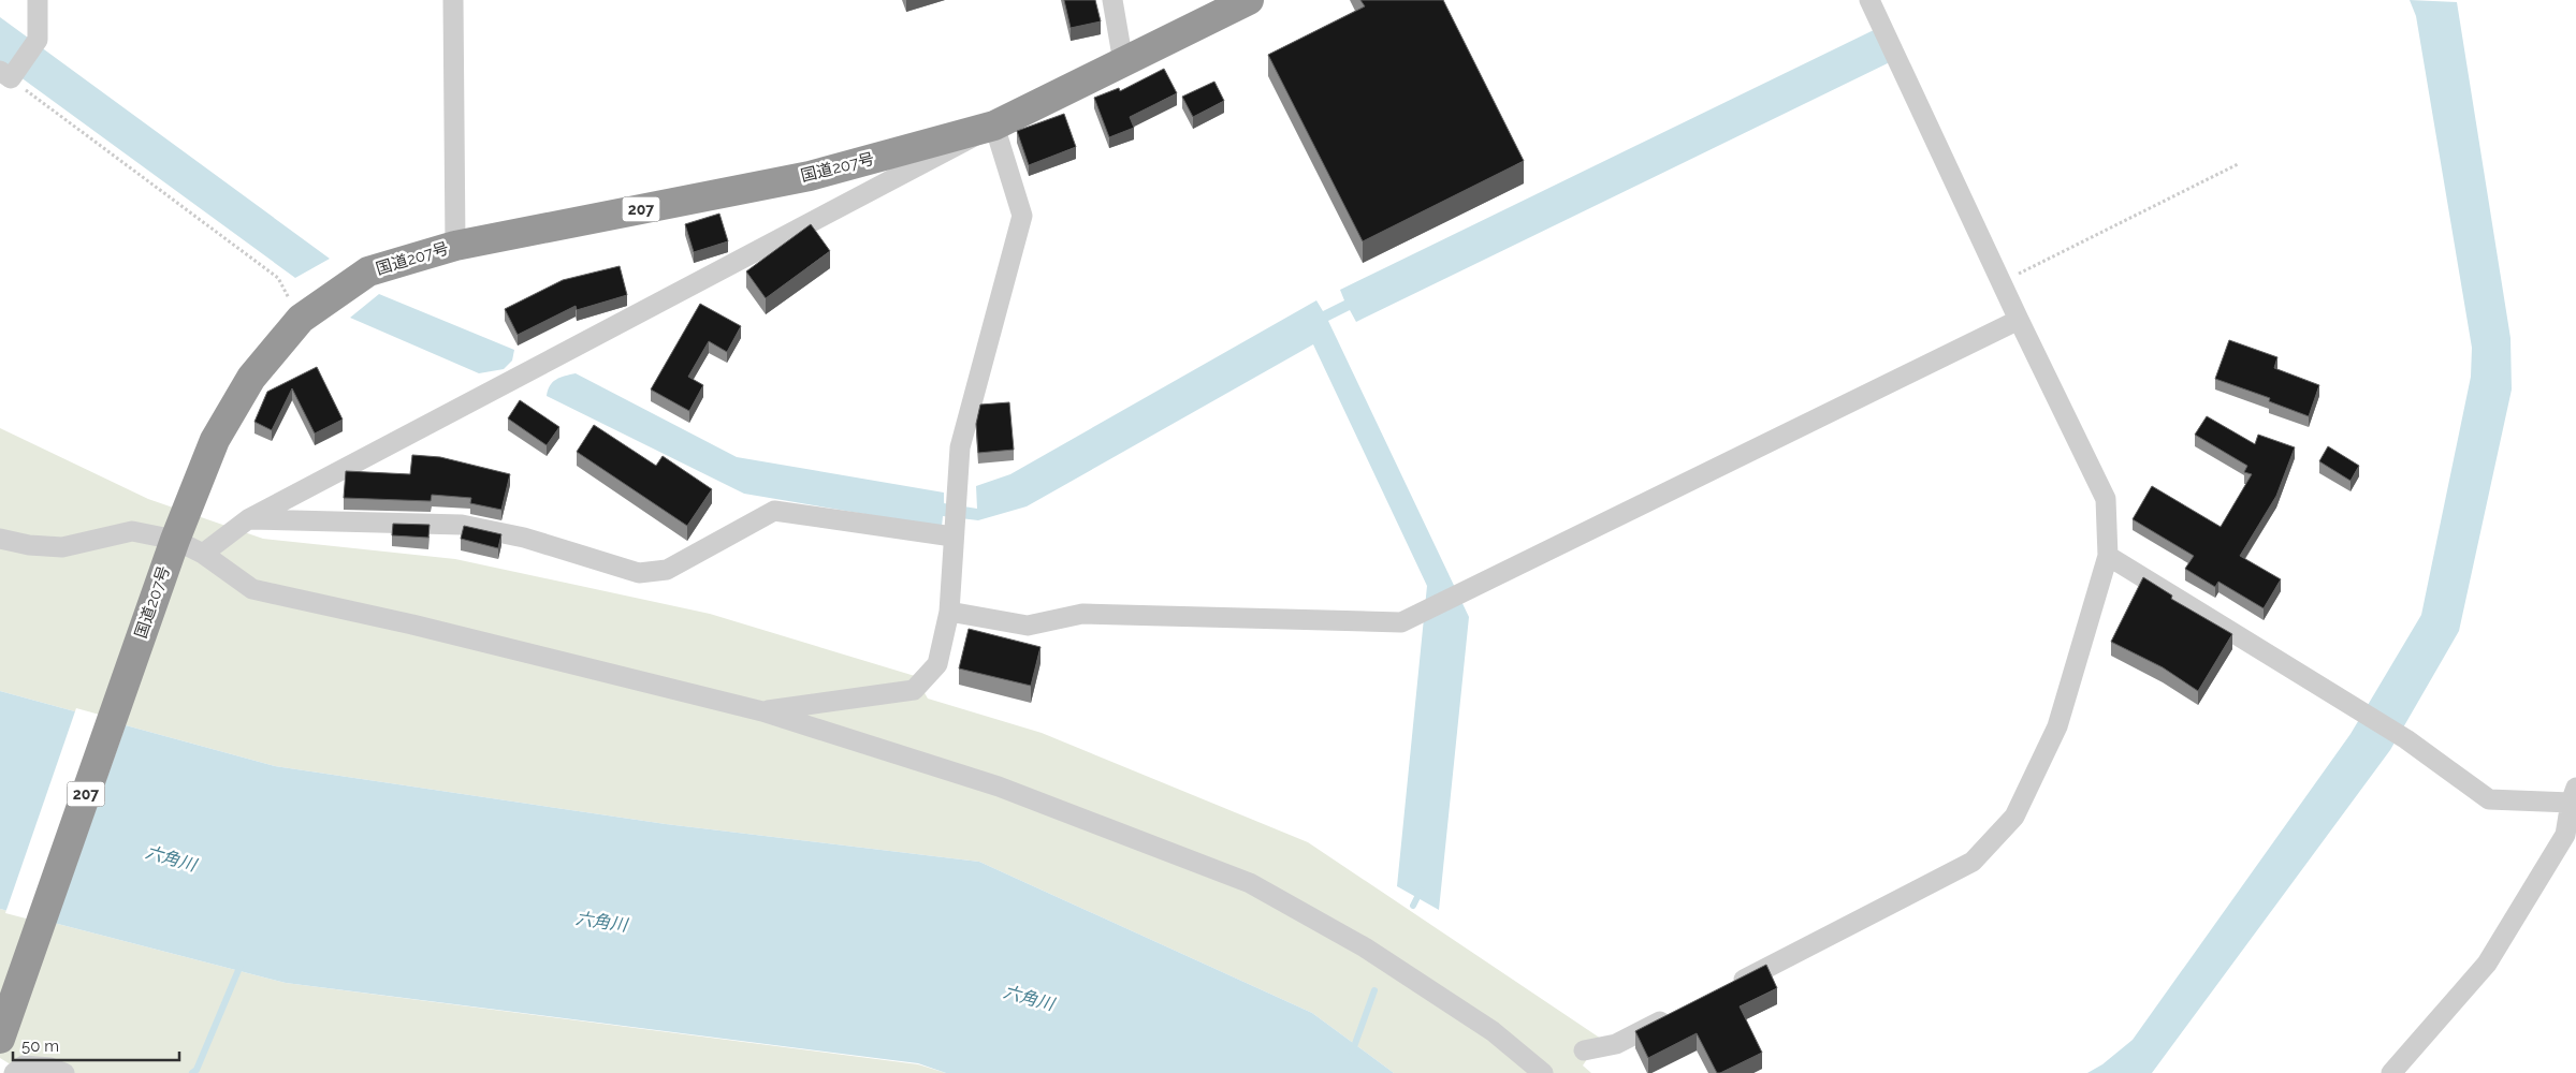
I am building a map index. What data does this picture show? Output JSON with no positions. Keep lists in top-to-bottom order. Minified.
{"streets":{"highway":["国道207号","207"]},"water":["六角川"],"scale_bar":"50 m"}
